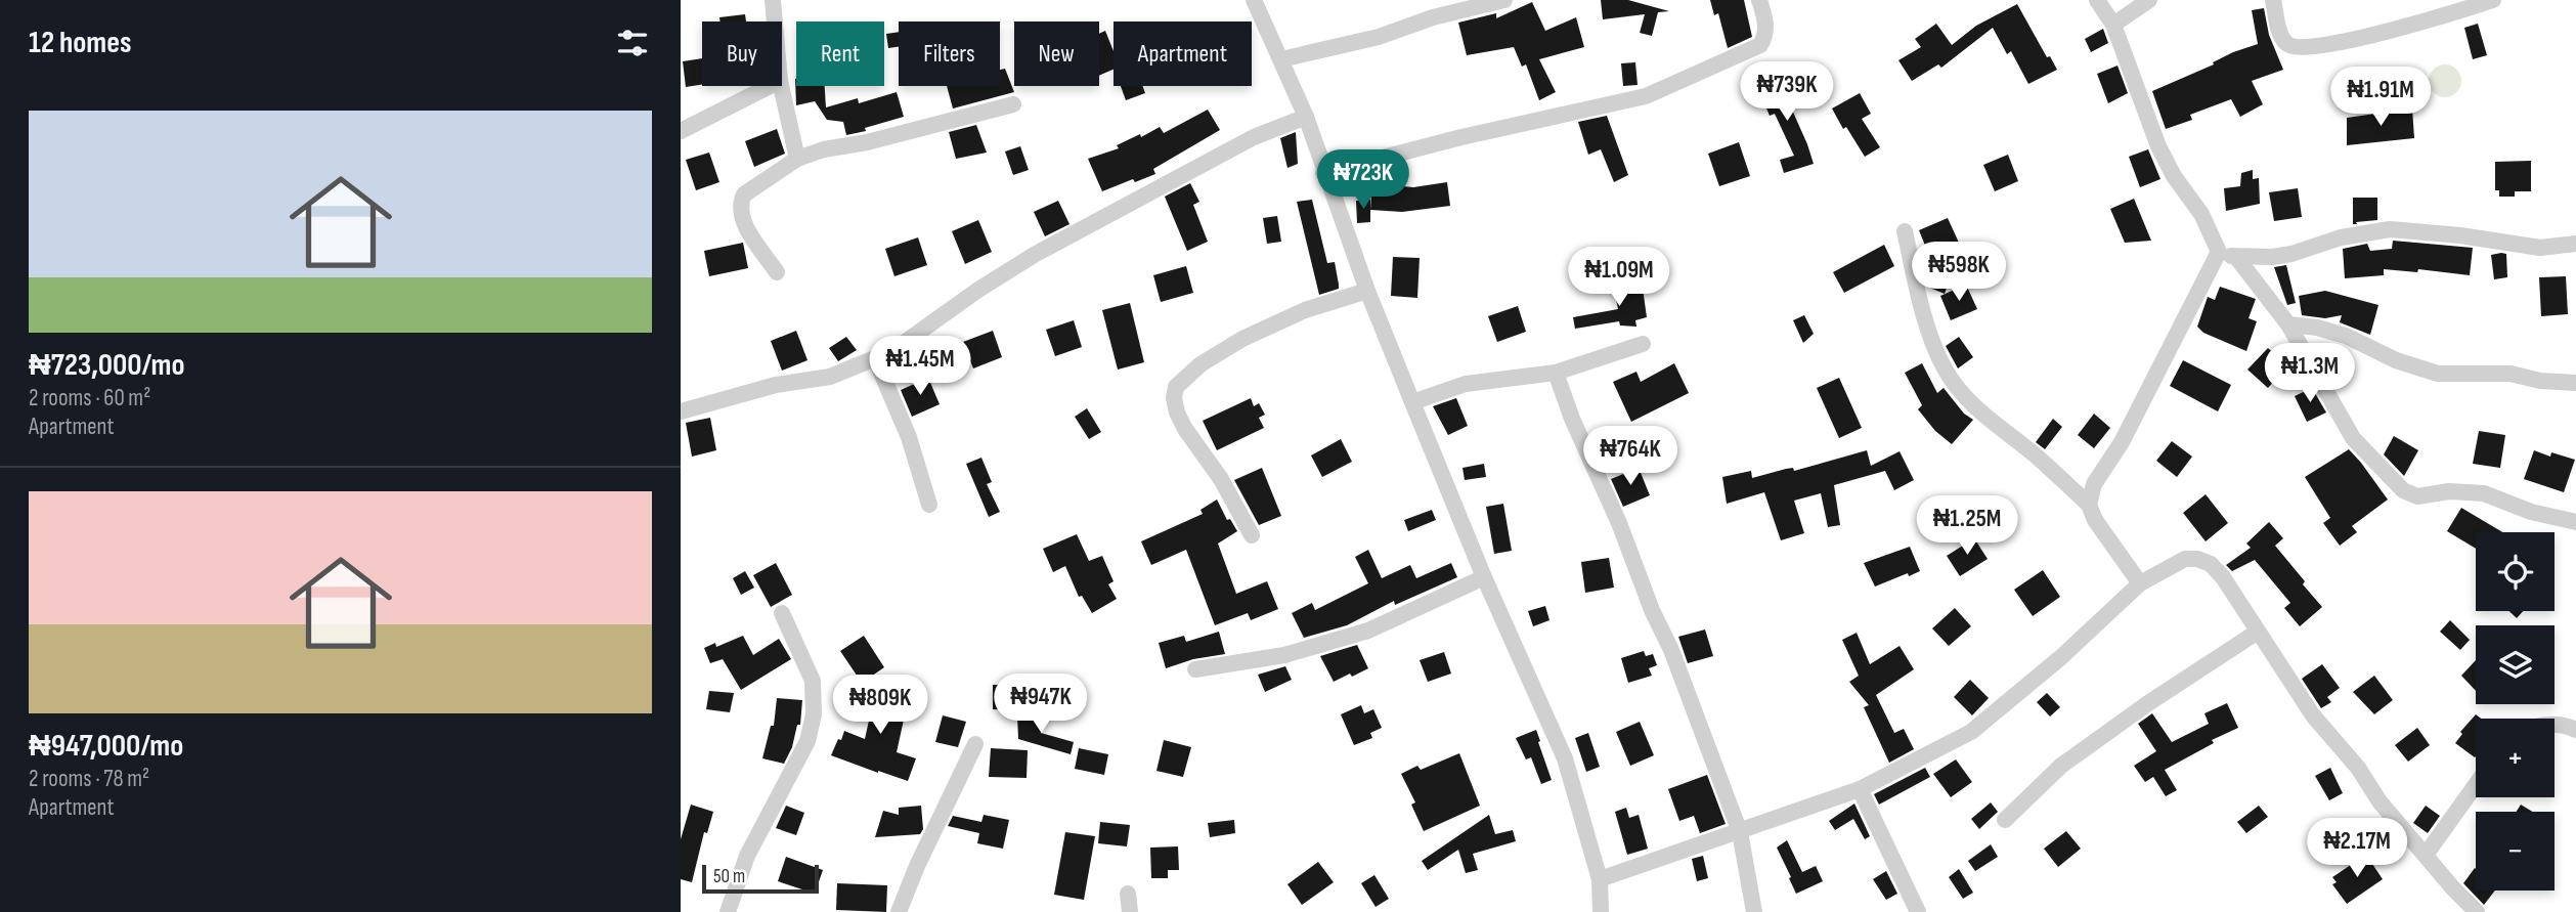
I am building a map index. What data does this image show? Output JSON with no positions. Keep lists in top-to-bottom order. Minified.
{"scale_bar":"50 m","page":{"heading":"12 homes","chip":["Buy","Rent","Filters","New","Apartment"],"price":["₦739K","₦1.91M","₦723K","₦598K","₦1.09M","₦1.45M","₦1.3M","₦764K","₦1.25M","₦947K","₦809K","₦2.17M"],"list":[{"name":"₦723,000/mo","note":"2 rooms · 60 m² · Apartment"},{"name":"₦947,000/mo","note":"2 rooms · 78 m² · Apartment"}],"map_buttons":["+","−"],"scale":"50 m"}}
